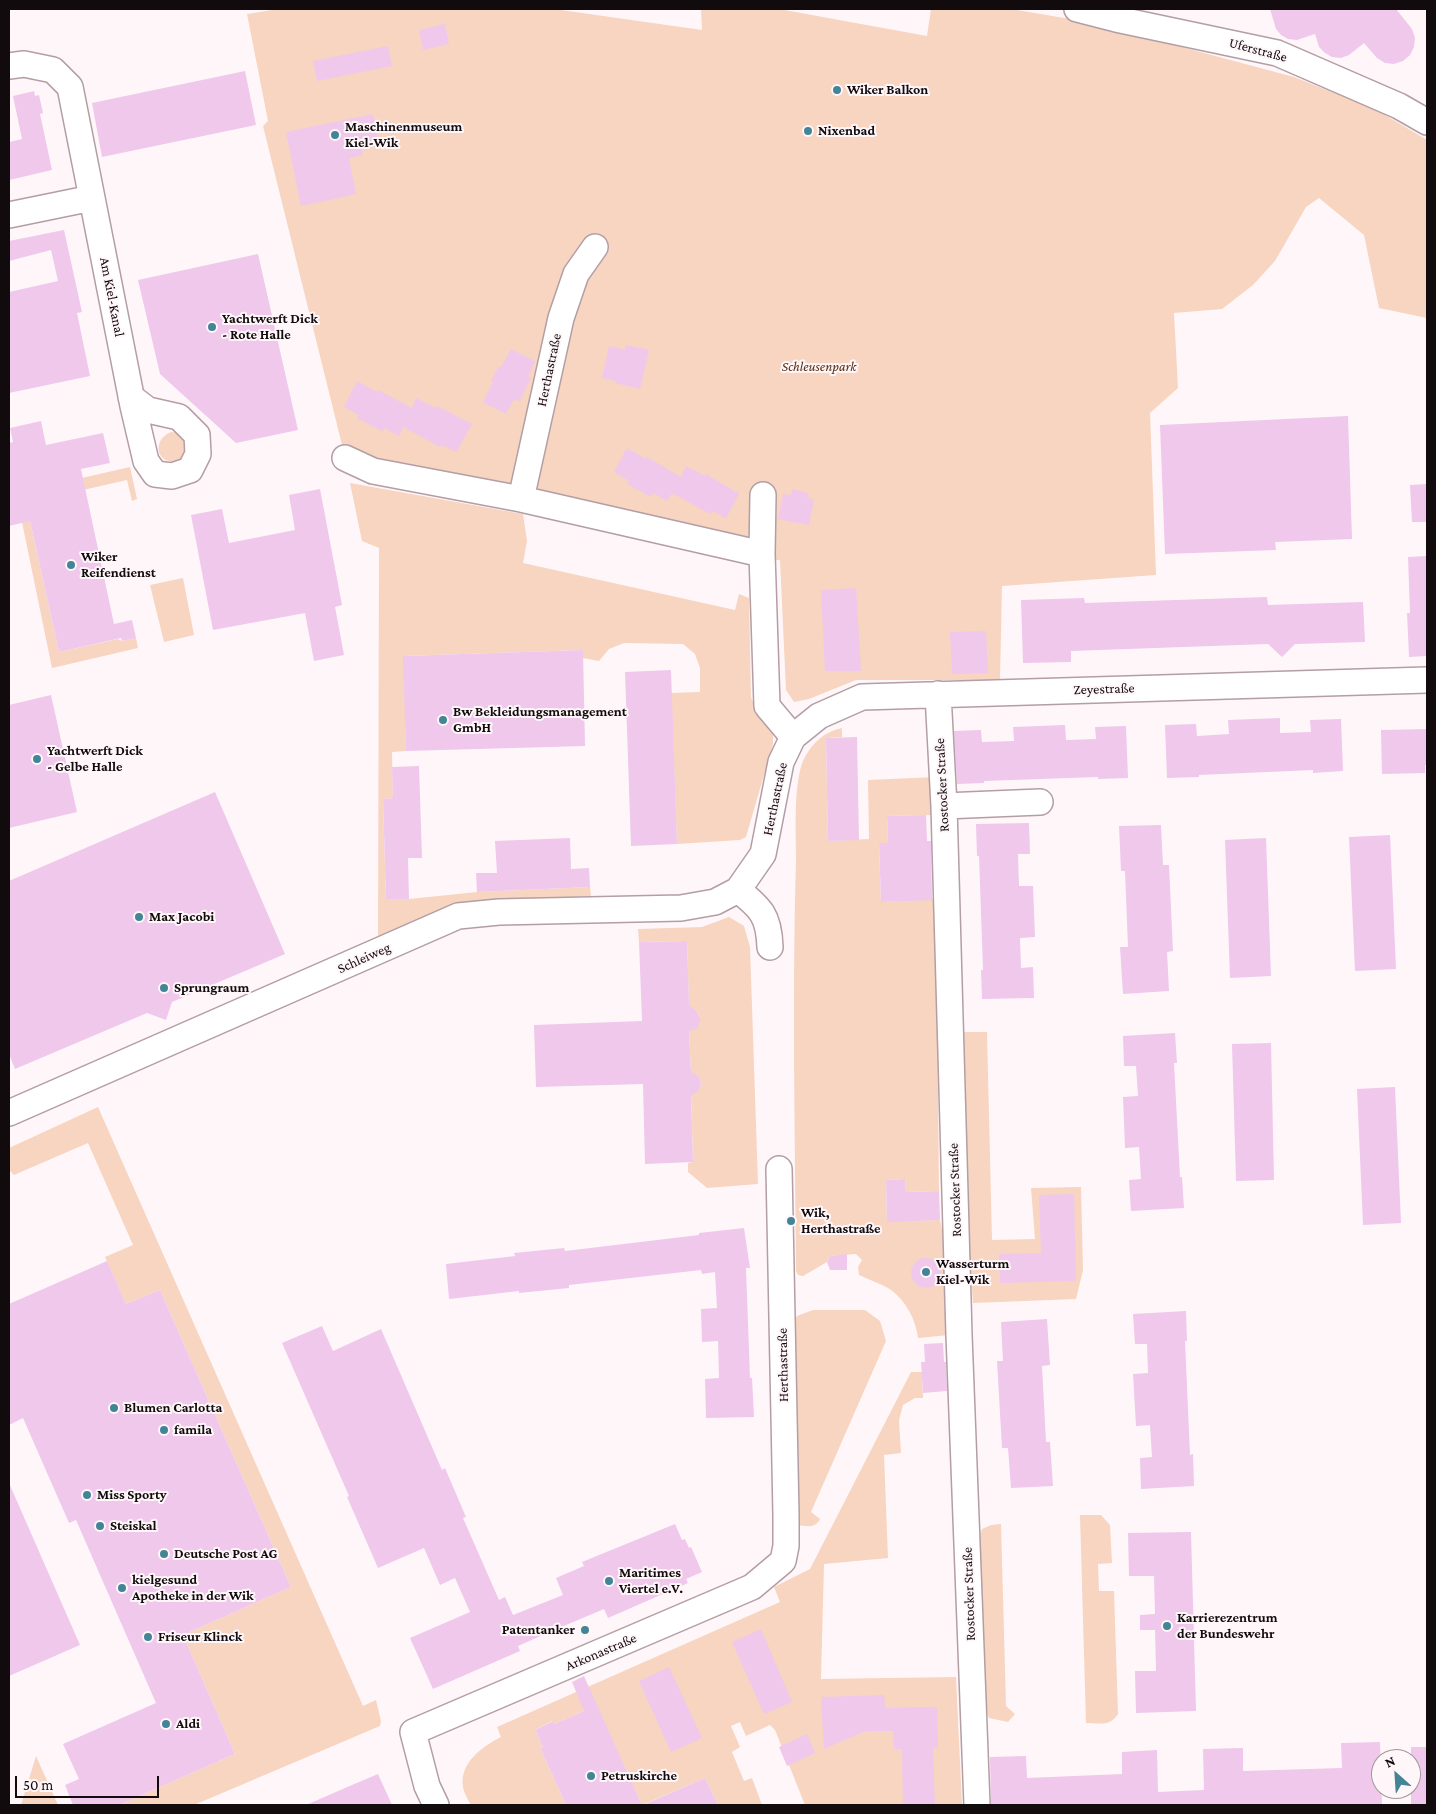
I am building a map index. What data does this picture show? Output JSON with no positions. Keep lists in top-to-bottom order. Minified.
{"streets":{"street":["Uferstraße","Am Kiel-Kanal","Herthastraße","Zeyestraße","Rostocker Straße","Schleiweg","Arkonastraße"]},"crossings":[["Herthastraße","Zeyestraße"],["Herthastraße","Schleiweg"],["Herthastraße","Arkonastraße"],["Zeyestraße","Rostocker Straße"]],"parks":["Schleusenpark"],"places":["Wiker Balkon","Nixenbad","Maschinenmuseum Kiel-Wik","Yachtwerft Dick - Rote Halle","Wiker Reifendienst","Bw Bekleidungsmanagement GmbH","Yachtwerft Dick - Gelbe Halle","Max Jacobi","Sprungraum","Wik, Herthastraße","Wasserturm Kiel-Wik","Blumen Carlotta","famila","Miss Sporty","Steiskal","Deutsche Post AG","Maritimes Viertel e.V.","kielgesund Apotheke in der Wik","Karrierezentrum der Bundeswehr","Patentanker","Friseur Klinck","Aldi","Petruskirche"],"scale_bar":"50 m","north":"top left"}
